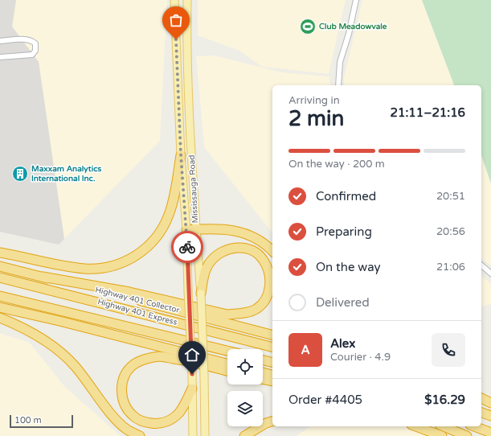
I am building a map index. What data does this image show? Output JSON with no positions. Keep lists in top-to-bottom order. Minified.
{"streets":{"highway":["Highway 401 Collector","Highway 401 Express"],"main road":["Mississauga Road"]},"places":{"sports":["Club Meadowvale"],"building":["Maxxam Analytics International Inc."]},"scale_bar":"100 m","page":{"heading":["2 min","Arriving in","21:11–21:16"],"panel":["Alex","Courier · 4.9","Order #4405","$16.29"],"bar":"On the way · 200 m","list":[["Confirmed","20:51"],["Preparing","20:56"],["On the way","21:06"],"Delivered"],"round":"A","scale":"100 m"}}
